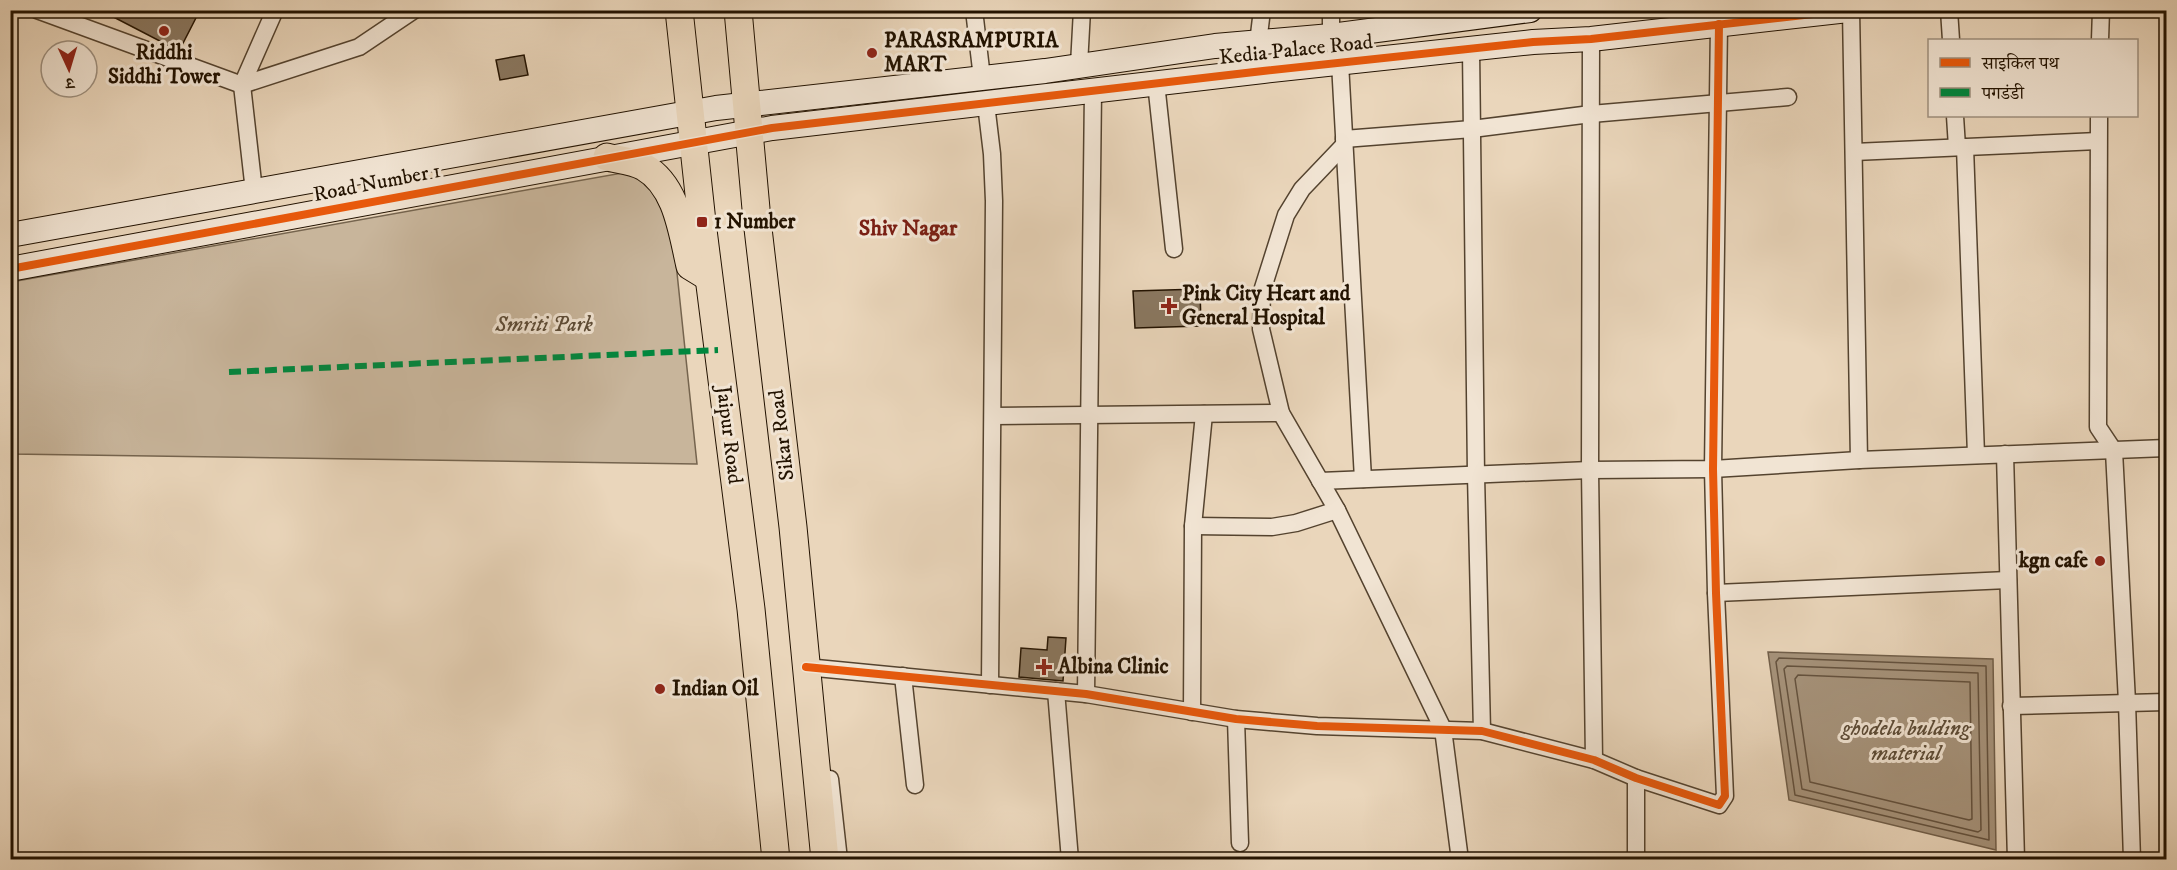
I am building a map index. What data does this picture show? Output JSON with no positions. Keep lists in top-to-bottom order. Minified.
{"streets":{"main road":["Jaipur Road","Sikar Road"],"street":["Kedia Palace Road","Road Number 1"]},"crossings":[["Kedia Palace Road","Road Number 1"],["Kedia Palace Road","Sikar Road"],["Road Number 1","Jaipur Road"],["Road Number 1","Sikar Road"]],"districts":["Shiv Nagar"],"water":["ghodela bulding material"],"parks":["Smriti Park"],"places":{"other":["Riddhi Siddhi Tower","PARASRAMPURIA MART","kgn cafe","Indian Oil"],"transit":["1 Number"],"health":["Pink City Heart and General Hospital","Albina Clinic"]},"legend":["साइकिल पथ","पगडंडी"],"north":"bottom"}
